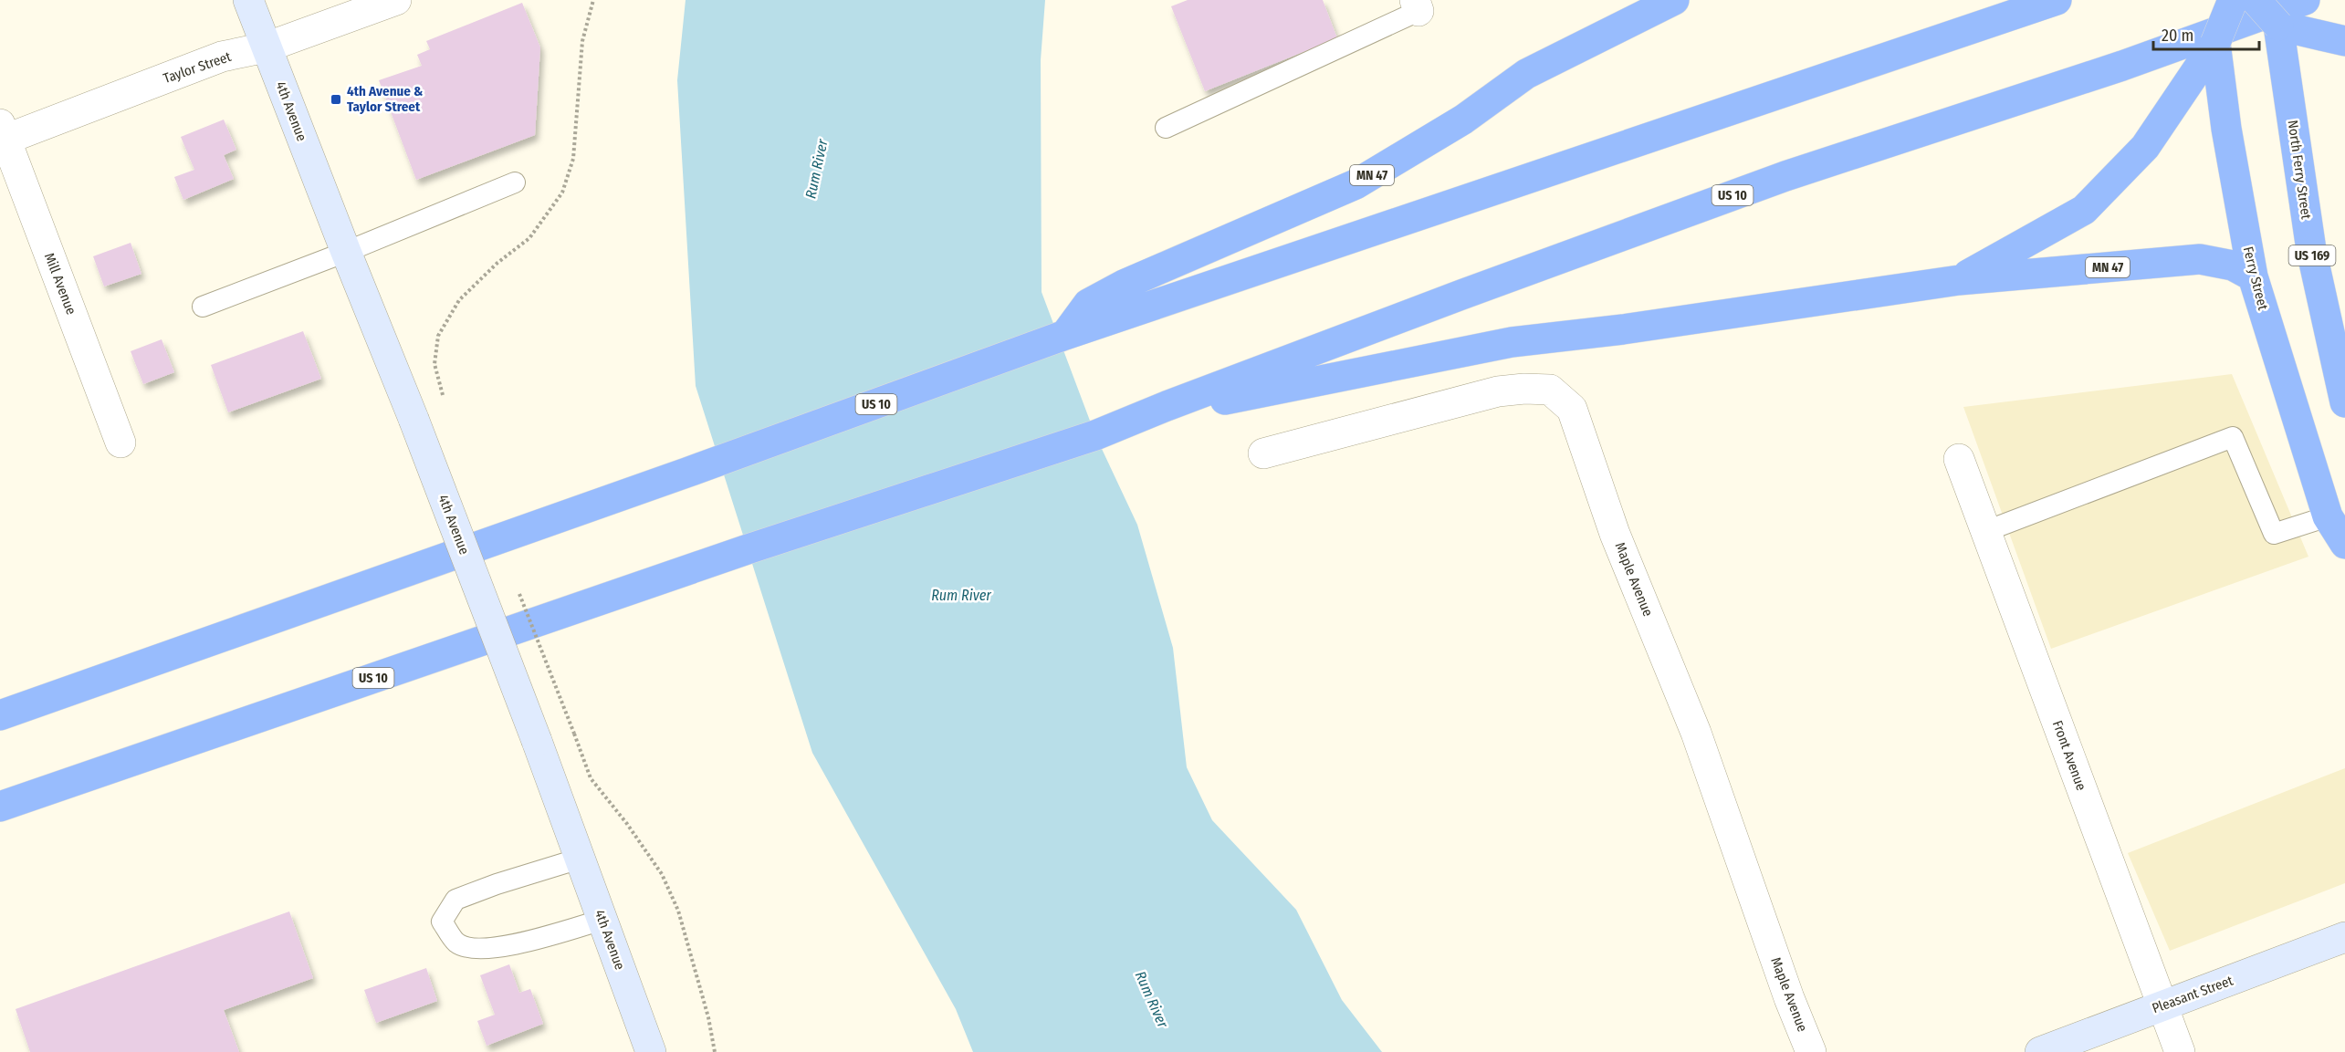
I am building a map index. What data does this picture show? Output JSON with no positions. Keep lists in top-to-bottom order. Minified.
{"streets":{"highway":["North Ferry Street","MN 47","US 10","US 169","Ferry Street"],"street":["Taylor Street","4th Avenue","Mill Avenue","Maple Avenue","Front Avenue","Pleasant Street"]},"crossings":[["Taylor Street","4th Avenue"],["Taylor Street","Mill Avenue"],["MN 47","US 10"],["MN 47","Ferry Street"],["Front Avenue","Pleasant Street"]],"water":["Rum River"],"places":{"transit":["4th Avenue & Taylor Street"]},"scale_bar":"20 m"}
